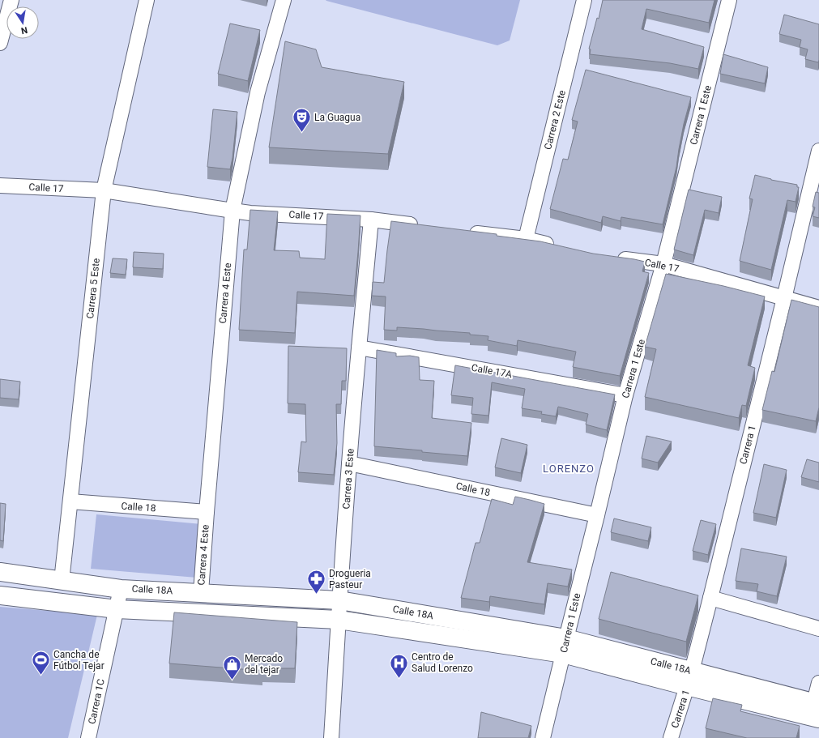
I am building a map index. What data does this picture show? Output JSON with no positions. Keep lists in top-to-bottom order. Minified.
{"streets":{"main road":["Calle 18A"],"street":["Carrera 1 Este","Carrera 2 Este","Calle 17","Carrera 5 Este","Carrera 4 Este","Calle 17A","Carrera 1","Carrera 3 Este","Calle 18","Carrera 1C"]},"crossings":[["Carrera 1 Este","Calle 17"],["Carrera 1 Este","Calle 17A"],["Carrera 1 Este","Calle 18"],["Carrera 1 Este","Calle 18A"],["Calle 17","Carrera 5 Este"],["Calle 17","Carrera 4 Este"],["Calle 17","Carrera 1"],["Calle 17","Carrera 3 Este"],["Carrera 5 Este","Calle 18"],["Carrera 5 Este","Calle 18A"],["Carrera 4 Este","Calle 18"],["Carrera 4 Este","Calle 18A"],["Calle 17A","Carrera 3 Este"],["Carrera 1","Calle 18A"],["Carrera 3 Este","Calle 18"],["Carrera 3 Este","Calle 18A"],["Calle 18A","Carrera 1C"]],"districts":["LORENZO"],"places":{"theatre":["La Guagua"],"pharmacy":["Drogueria Pasteur"],"sports":["Cancha de Fútbol Tejar"],"hospital":["Centro de Salud Lorenzo"],"shop":["Mercado del tejar"]},"north":"bottom"}
